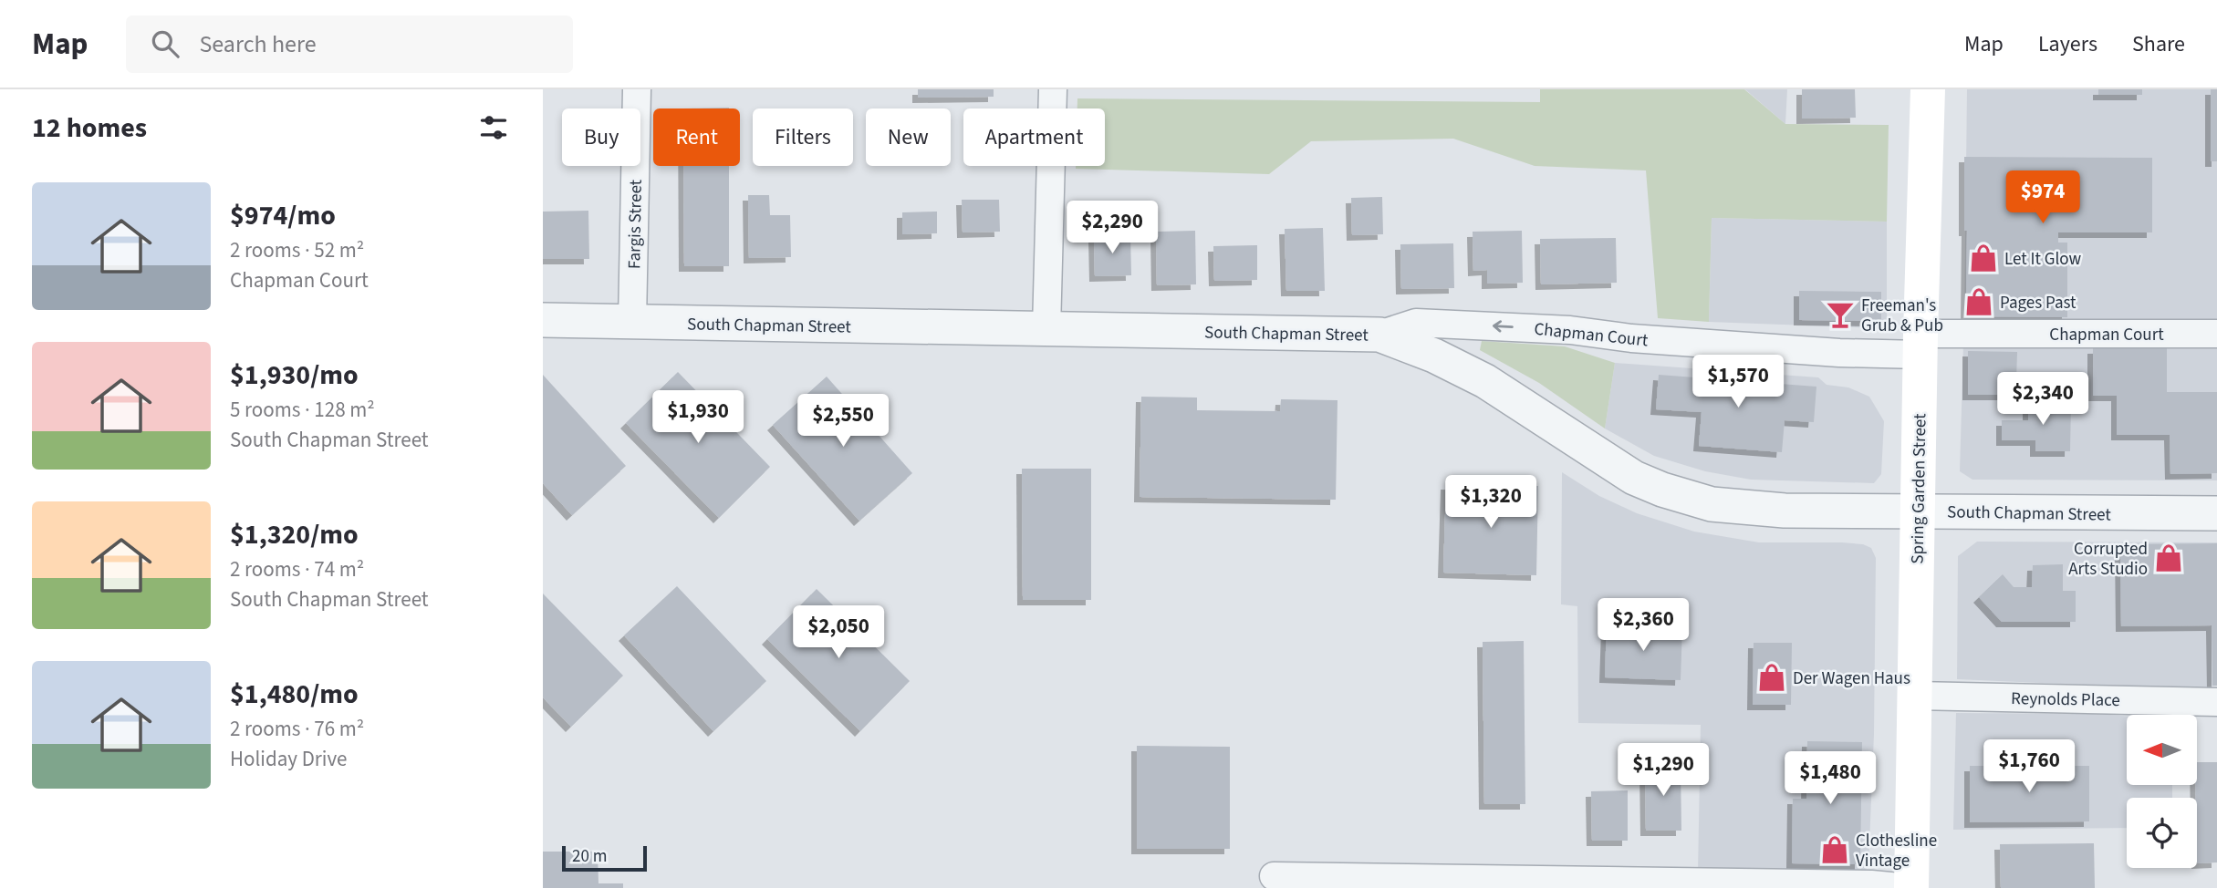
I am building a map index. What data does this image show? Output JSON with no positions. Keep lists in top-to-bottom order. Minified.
{"streets":{"main road":["Spring Garden Street"],"street":["Fargis Street","South Chapman Street","Chapman Court","Reynolds Place"]},"crossings":[["Fargis Street","South Chapman Street"],["South Chapman Street","Chapman Court"],["South Chapman Street","Spring Garden Street"],["Chapman Court","Spring Garden Street"],["Spring Garden Street","Reynolds Place"]],"one_way":["Chapman Court"],"places":{"shop":["Let It Glow","Pages Past","Corrupted Arts Studio","Der Wagen Haus","Clothesline Vintage"],"bar":["Freeman's Grub & Pub"]},"scale_bar":"20 m","north":"left","page":{"header":"Map","search":"Search here","nav":["Map","Layers","Share"],"heading":"12 homes","chip":["Buy","Rent","Filters","New","Apartment"],"list":[{"name":"$974/mo","note":"2 rooms · 52 m² · Chapman Court"},{"name":"$1,930/mo","note":"5 rooms · 128 m² · South Chapman Street"},{"name":"$1,320/mo","note":"2 rooms · 74 m² · South Chapman Street"},{"name":"$1,480/mo","note":"2 rooms · 76 m² · Holiday Drive"}],"price":["$974","$2,290","$1,570","$2,340","$1,930","$2,550","$1,320","$2,360","$2,050","$1,760","$1,290","$1,480"],"scale":"20 m"}}
